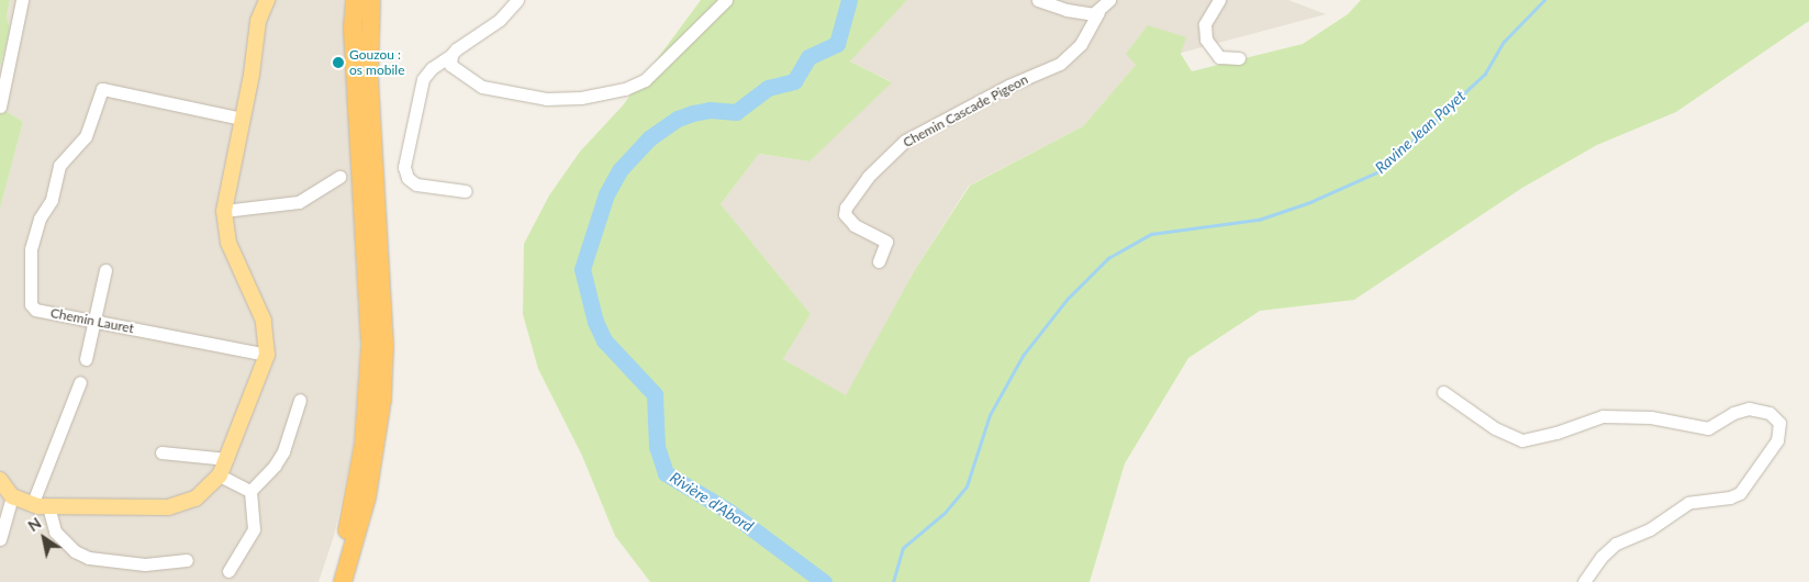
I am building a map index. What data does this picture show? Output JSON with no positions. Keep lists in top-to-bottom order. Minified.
{"streets":{"street":["Chemin Cascade Pigeon","Chemin Lauret"]},"water":["Ravine Jean Payet","Rivière d'Abord"],"places":["Gouzou : os mobile"],"north":"top left"}
